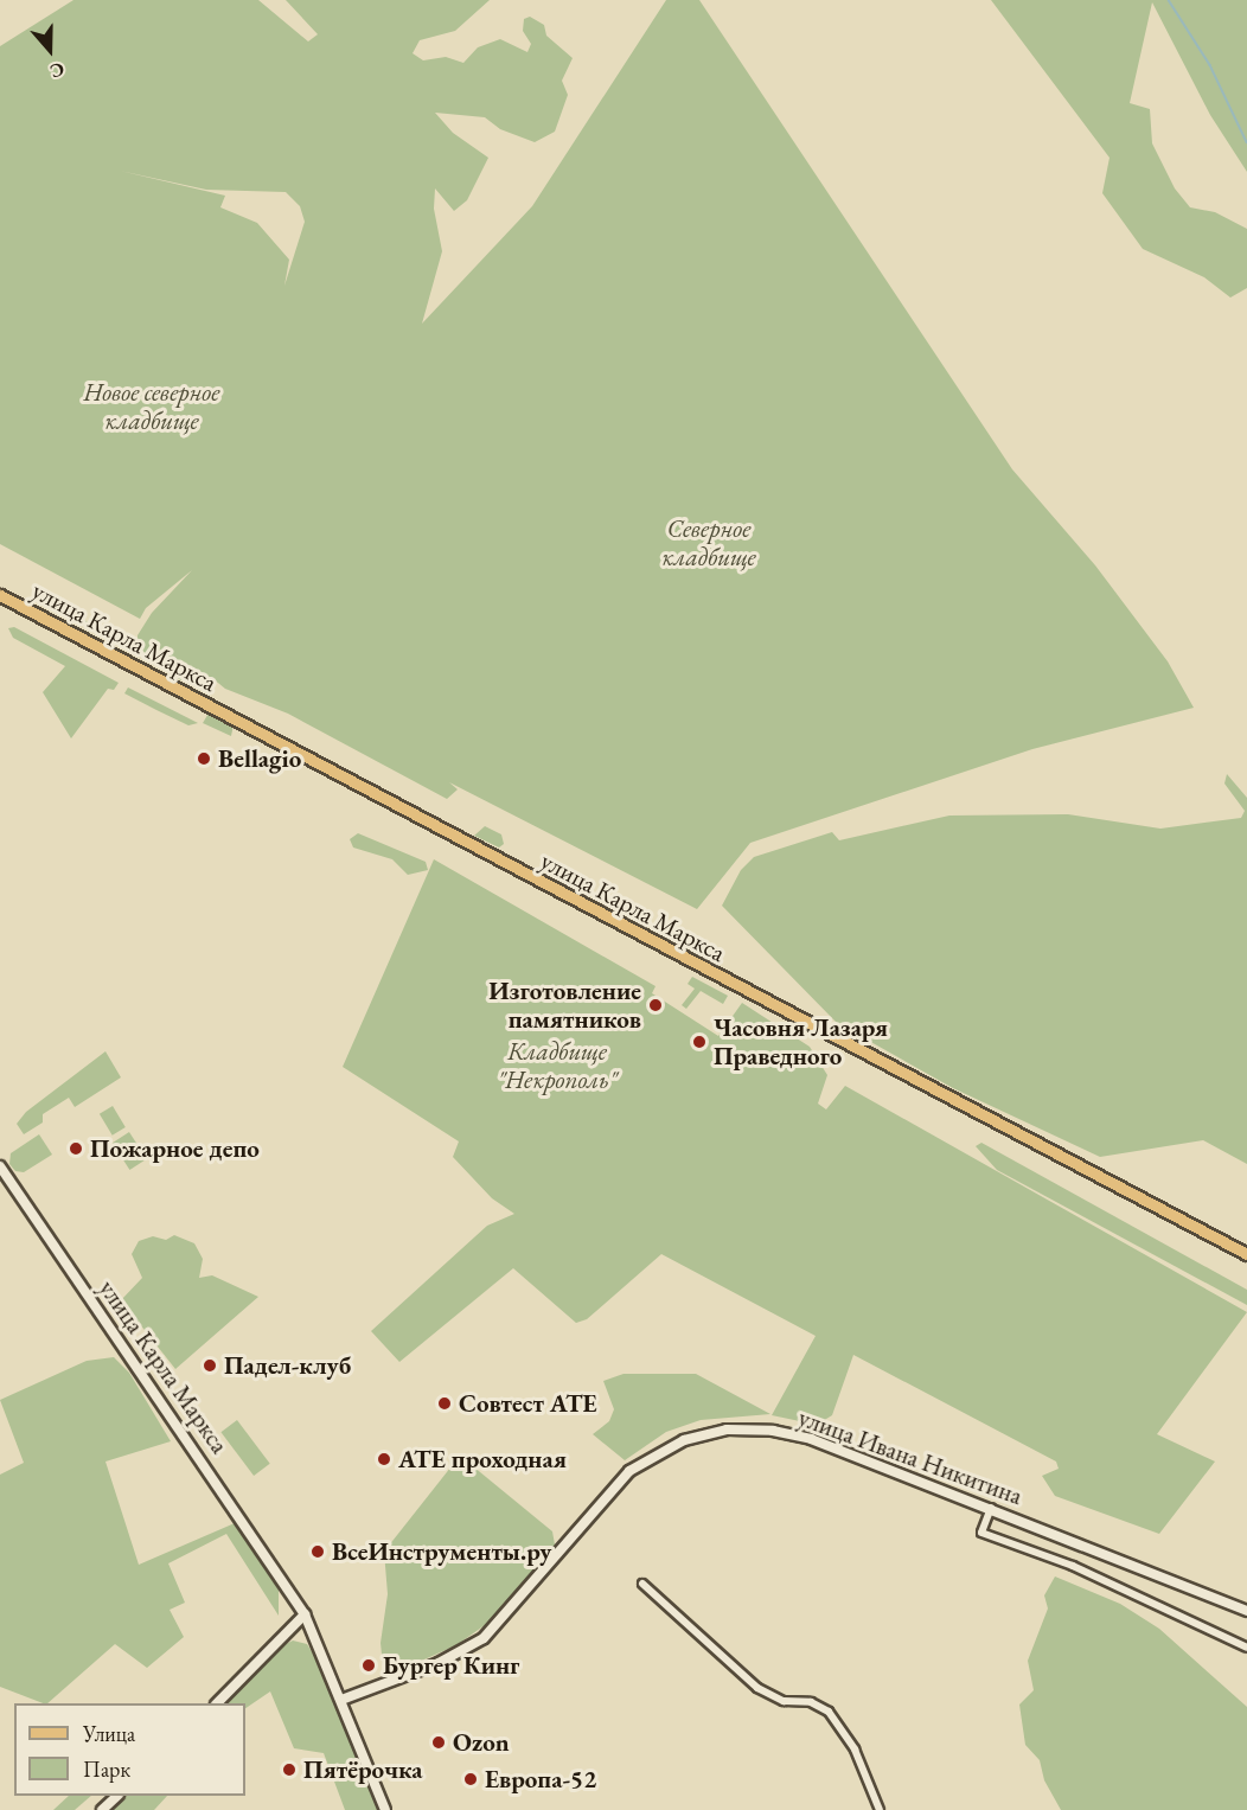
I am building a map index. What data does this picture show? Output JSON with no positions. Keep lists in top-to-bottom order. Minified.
{"streets":{"main road":["улица Карла Маркса","улица Ивана Никитина"]},"crossings":[["улица Карла Маркса","улица Ивана Никитина"]],"parks":["Новое северное кладбище","Северное кладбище","Кладбище \"Некрополь\""],"places":["Bellagio","Изготовление памятников","Часовня Лазаря Праведного","Пожарное депо","Падел-клуб","Совтест АТЕ","АТЕ проходная","ВсеИнструменты.ру","Бургер Кинг","Ozon","Пятёрочка","Европа-52"],"legend":["Улица","Парк"],"north":"bottom"}
